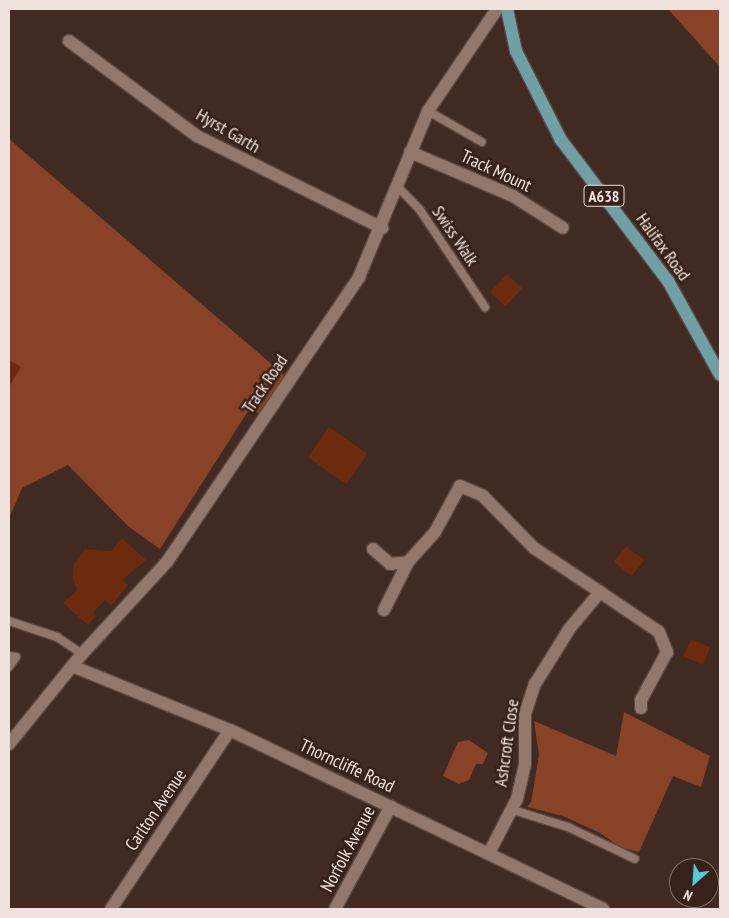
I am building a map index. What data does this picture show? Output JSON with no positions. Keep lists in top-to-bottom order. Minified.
{"streets":{"main road":["A638","Halifax Road"],"street":["Hyrst Garth","Track Mount","Track Road","Ashcroft Close","Thorncliffe Road","Carlton Avenue","Norfolk Avenue"],"lane":["Swiss Walk"]},"crossings":[["Hyrst Garth","Track Road"],["Track Mount","Track Road"],["Swiss Walk","Track Road"],["Track Road","Thorncliffe Road"],["Ashcroft Close","Thorncliffe Road"],["Thorncliffe Road","Carlton Avenue"],["Thorncliffe Road","Norfolk Avenue"]],"north":"bottom left"}
